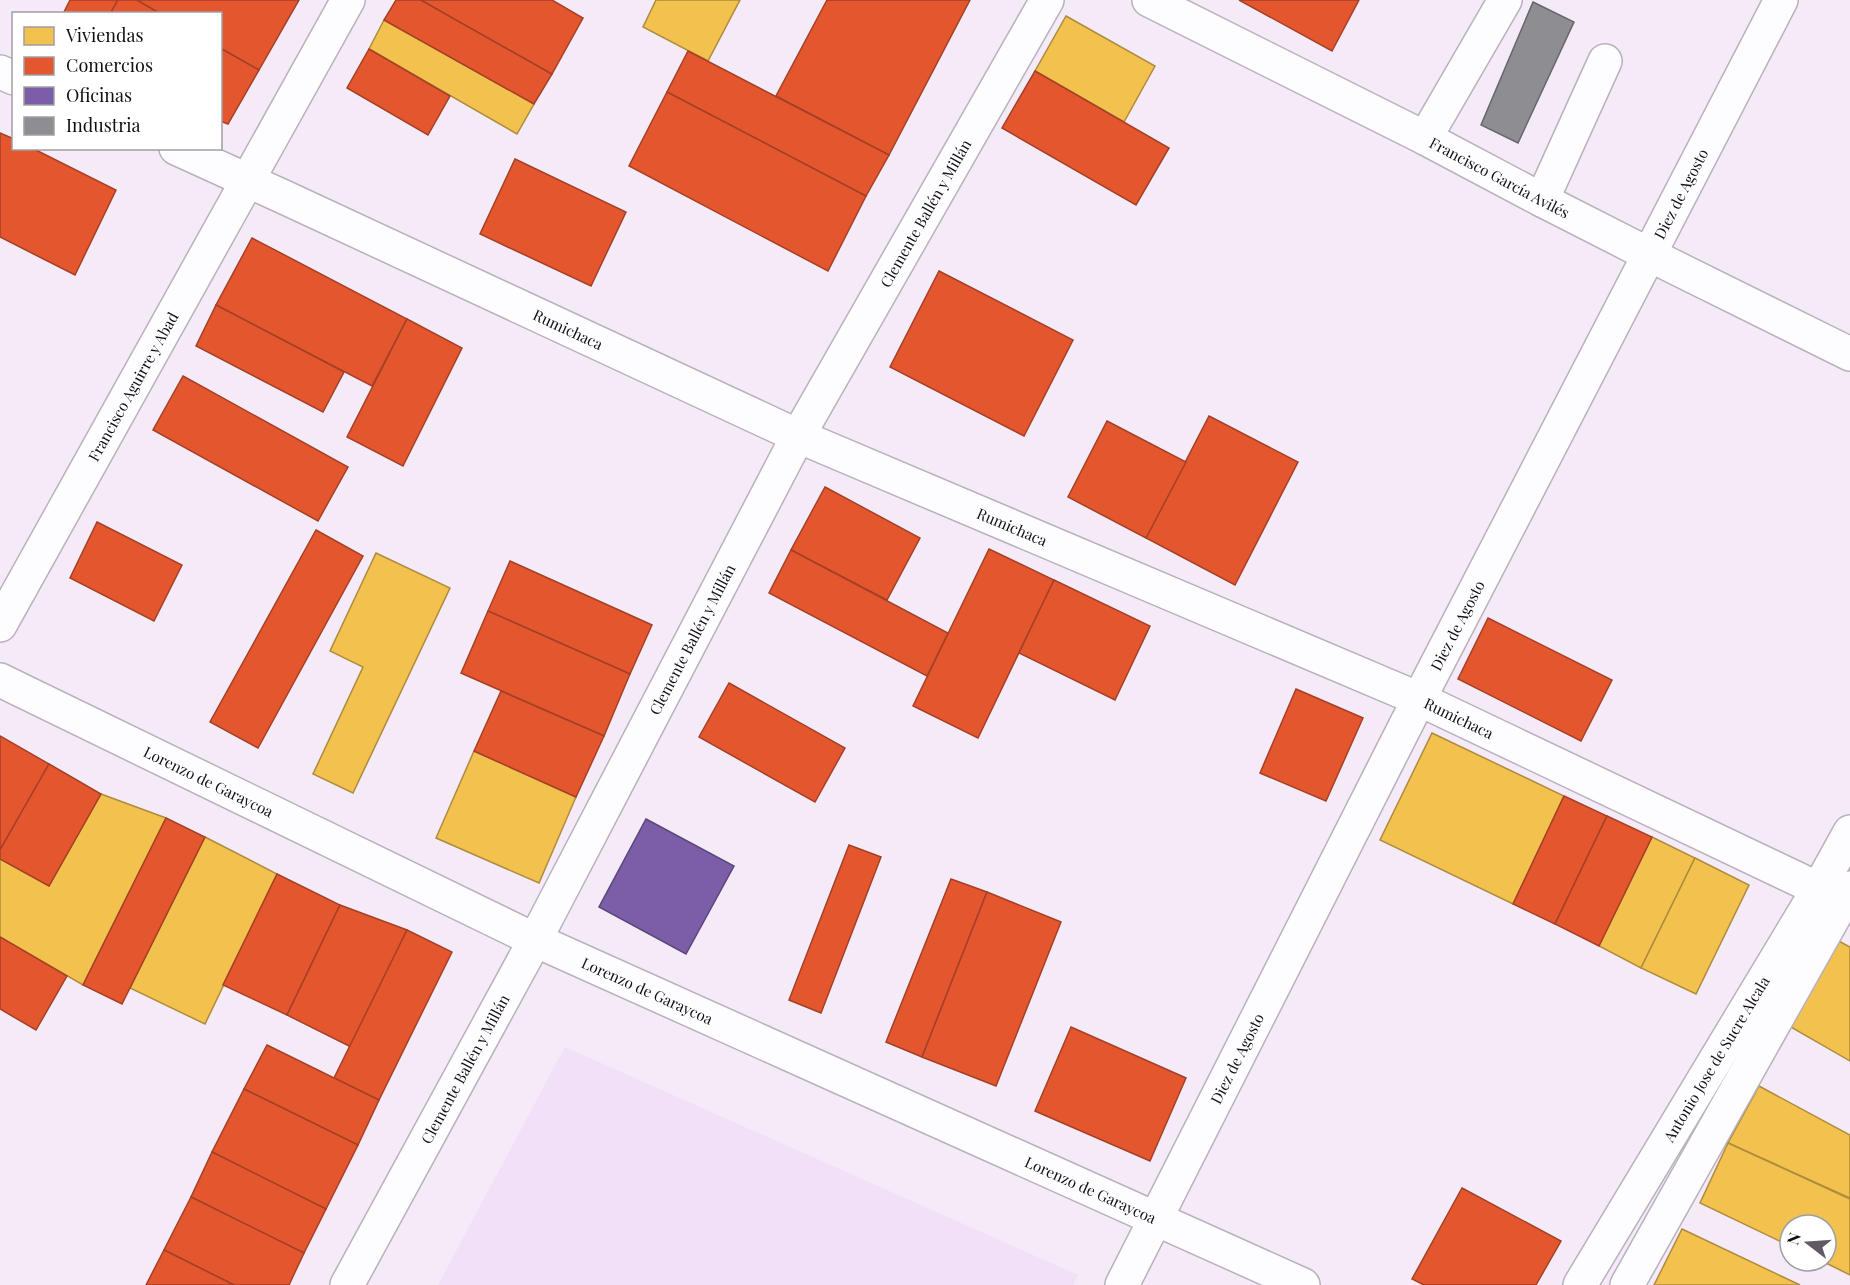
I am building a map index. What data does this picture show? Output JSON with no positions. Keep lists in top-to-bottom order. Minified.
{"streets":{"street":["Francisco García Avilés","Diez de Agosto","Clemente Ballén y Millán","Rumichaca","Francisco Aguirre y Abad","Lorenzo de Garaycoa","Antonio Jose de Sucre Alcala"]},"crossings":[["Francisco García Avilés","Diez de Agosto"],["Diez de Agosto","Rumichaca"],["Diez de Agosto","Lorenzo de Garaycoa"],["Clemente Ballén y Millán","Rumichaca"],["Clemente Ballén y Millán","Lorenzo de Garaycoa"],["Rumichaca","Francisco Aguirre y Abad"],["Rumichaca","Antonio Jose de Sucre Alcala"]],"legend":["Viviendas","Comercios","Oficinas","Industria"],"north":"left"}
